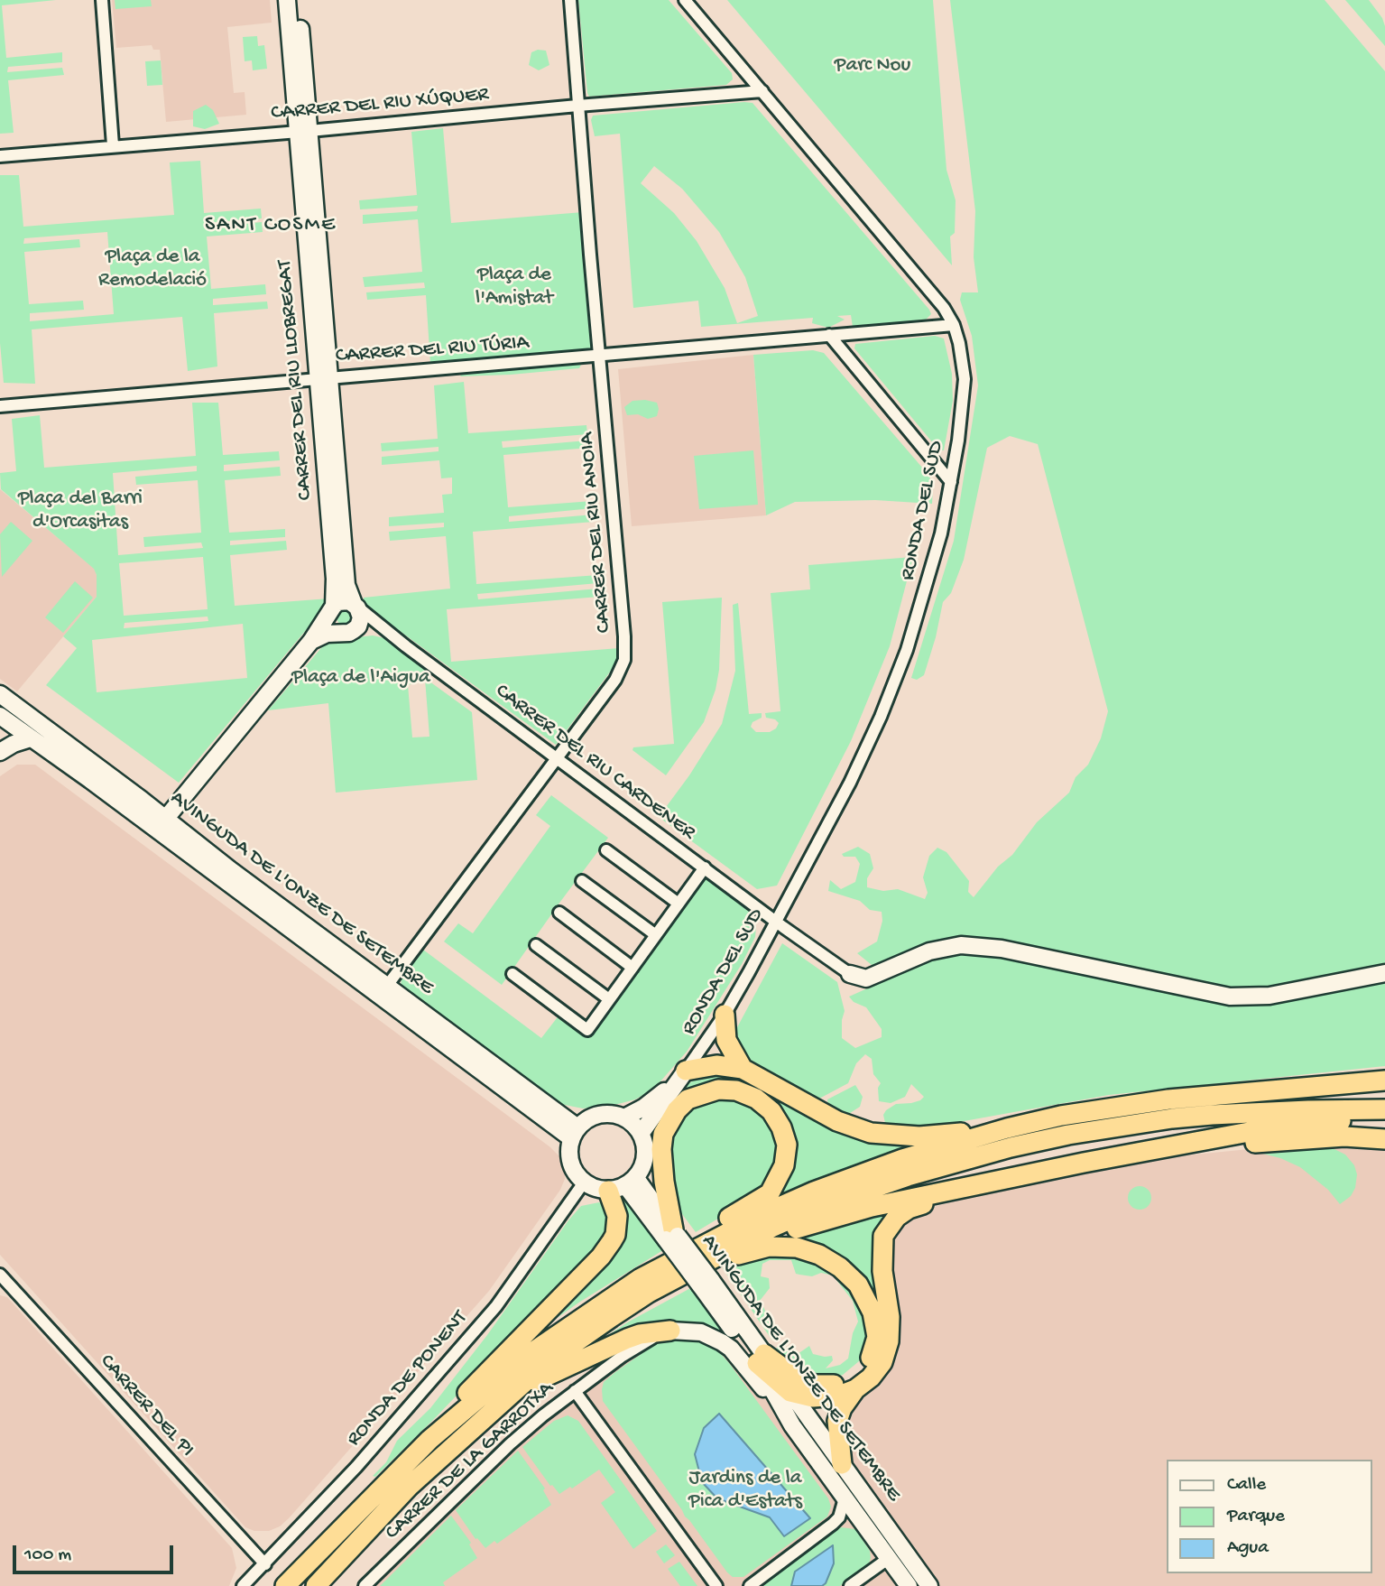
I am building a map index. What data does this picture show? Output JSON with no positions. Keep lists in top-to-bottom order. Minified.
{"streets":{"main road":["CARRER DEL RIU LLOBREGAT","AVINGUDA DE L'ONZE DE SETEMBRE"],"street":["CARRER DEL RIU XÚQUER","CARRER DEL RIU TÚRIA","RONDA DEL SUD","CARRER DEL RIU ANOIA","CARRER DEL RIU CARDENER","RONDA DE PONENT","CARRER DEL PI","CARRER DE LA GARROTXA"]},"crossings":[["CARRER DEL RIU XÚQUER","CARRER DEL RIU LLOBREGAT"],["CARRER DEL RIU XÚQUER","RONDA DEL SUD"],["CARRER DEL RIU XÚQUER","CARRER DEL RIU ANOIA"],["CARRER DEL RIU TÚRIA","CARRER DEL RIU LLOBREGAT"],["CARRER DEL RIU TÚRIA","RONDA DEL SUD"],["CARRER DEL RIU TÚRIA","CARRER DEL RIU ANOIA"],["CARRER DEL RIU LLOBREGAT","CARRER DEL RIU CARDENER"],["RONDA DEL SUD","CARRER DEL RIU CARDENER"],["CARRER DEL RIU ANOIA","CARRER DEL RIU CARDENER"],["CARRER DEL RIU ANOIA","AVINGUDA DE L'ONZE DE SETEMBRE"],["AVINGUDA DE L'ONZE DE SETEMBRE","RONDA DE PONENT"],["RONDA DE PONENT","CARRER DEL PI"]],"districts":["SANT COSME"],"parks":["Parc Nou","Plaça de la Remodelació","Plaça de l'Amistat","Plaça del Barri d'Orcasitas","Plaça de l'Aigua","Jardins de la Pica d'Estats"],"legend":["Calle","Parque","Agua"],"scale_bar":"100 m"}
